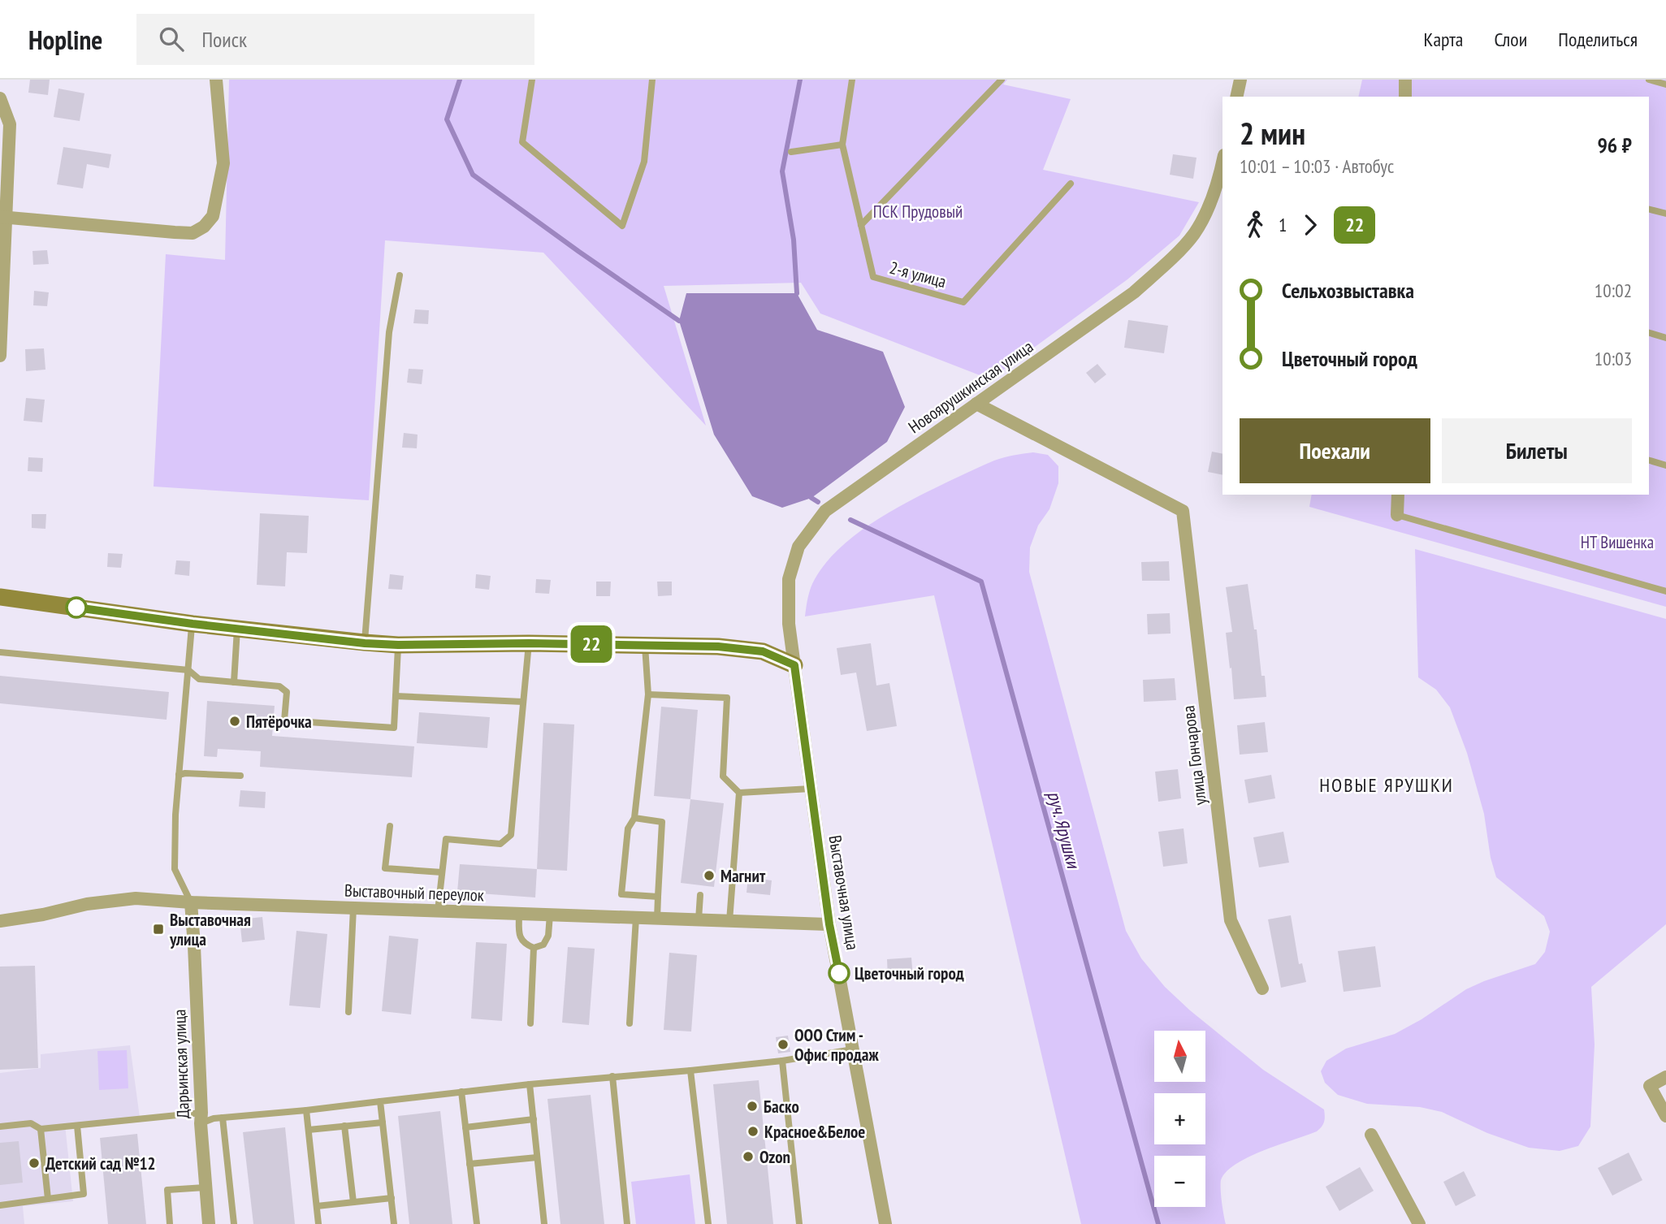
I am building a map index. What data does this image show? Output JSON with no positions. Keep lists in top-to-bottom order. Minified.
{"streets":{"street":["Новоярушкинская улица","улица Гончарова","Выставочный переулок","Выставочная улица","Дарьинская улица"],"lane":["2-я улица"]},"crossings":[["Новоярушкинская улица","улица Гончарова"],["Новоярушкинская улица","Выставочная улица"],["Выставочный переулок","Выставочная улица"],["Выставочный переулок","Дарьинская улица"]],"districts":["НОВЫЕ ЯРУШКИ"],"water":["руч. Ярушки"],"parks":["ПСК Прудовый","НТ Вишенка"],"places":{"other":["Пятёрочка","Магнит","Цветочный город","ООО Стим - Офис продаж","Баско","Красное&Белое","Ozon","Детский сад №12"],"transit":["Выставочная улица"]},"lines":["bus line 22"],"north":"top","page":{"header":"Hopline","search":"Поиск","nav":["Карта","Слои","Поделиться"],"on_map":"22","heading":["2 мин","10:01 – 10:03 · Автобус","96 ₽"],"legs":["1","22"],"list":[{"name":"Сельхозвыставка","value":"10:02"},{"name":"Цветочный город","value":"10:03"}],"buttons":["Поехали","Билеты"],"map_buttons":["+","−"]}}
